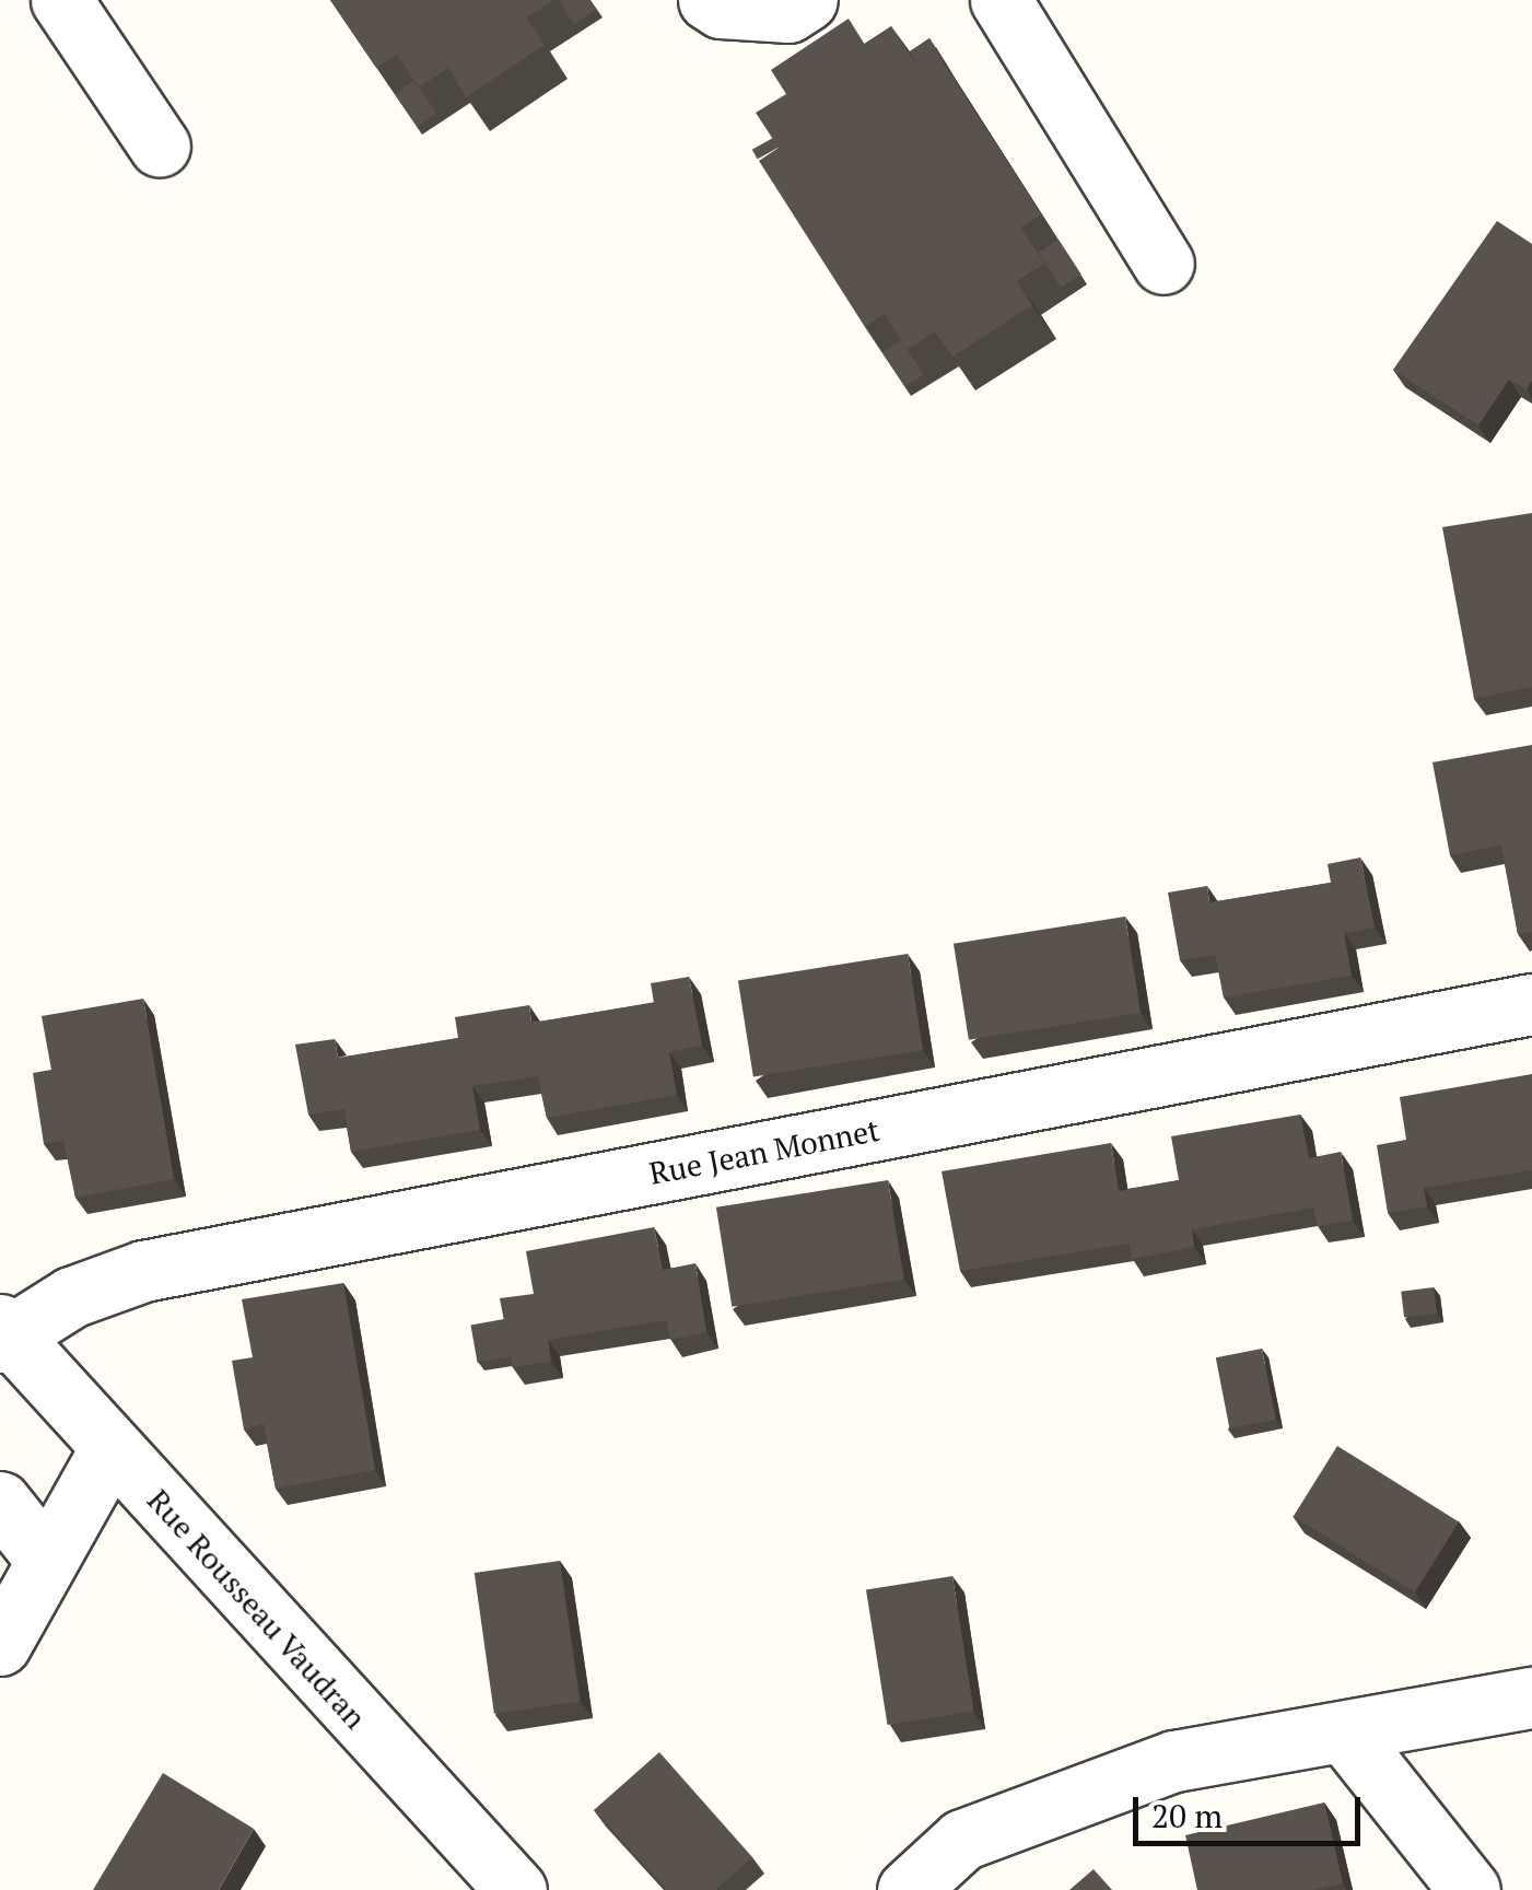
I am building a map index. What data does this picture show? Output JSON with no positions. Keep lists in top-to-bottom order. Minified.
{"streets":{"street":["Rue Jean Monnet","Rue Rousseau Vaudran"]},"crossings":[["Rue Jean Monnet","Rue Rousseau Vaudran"]],"scale_bar":"20 m"}
